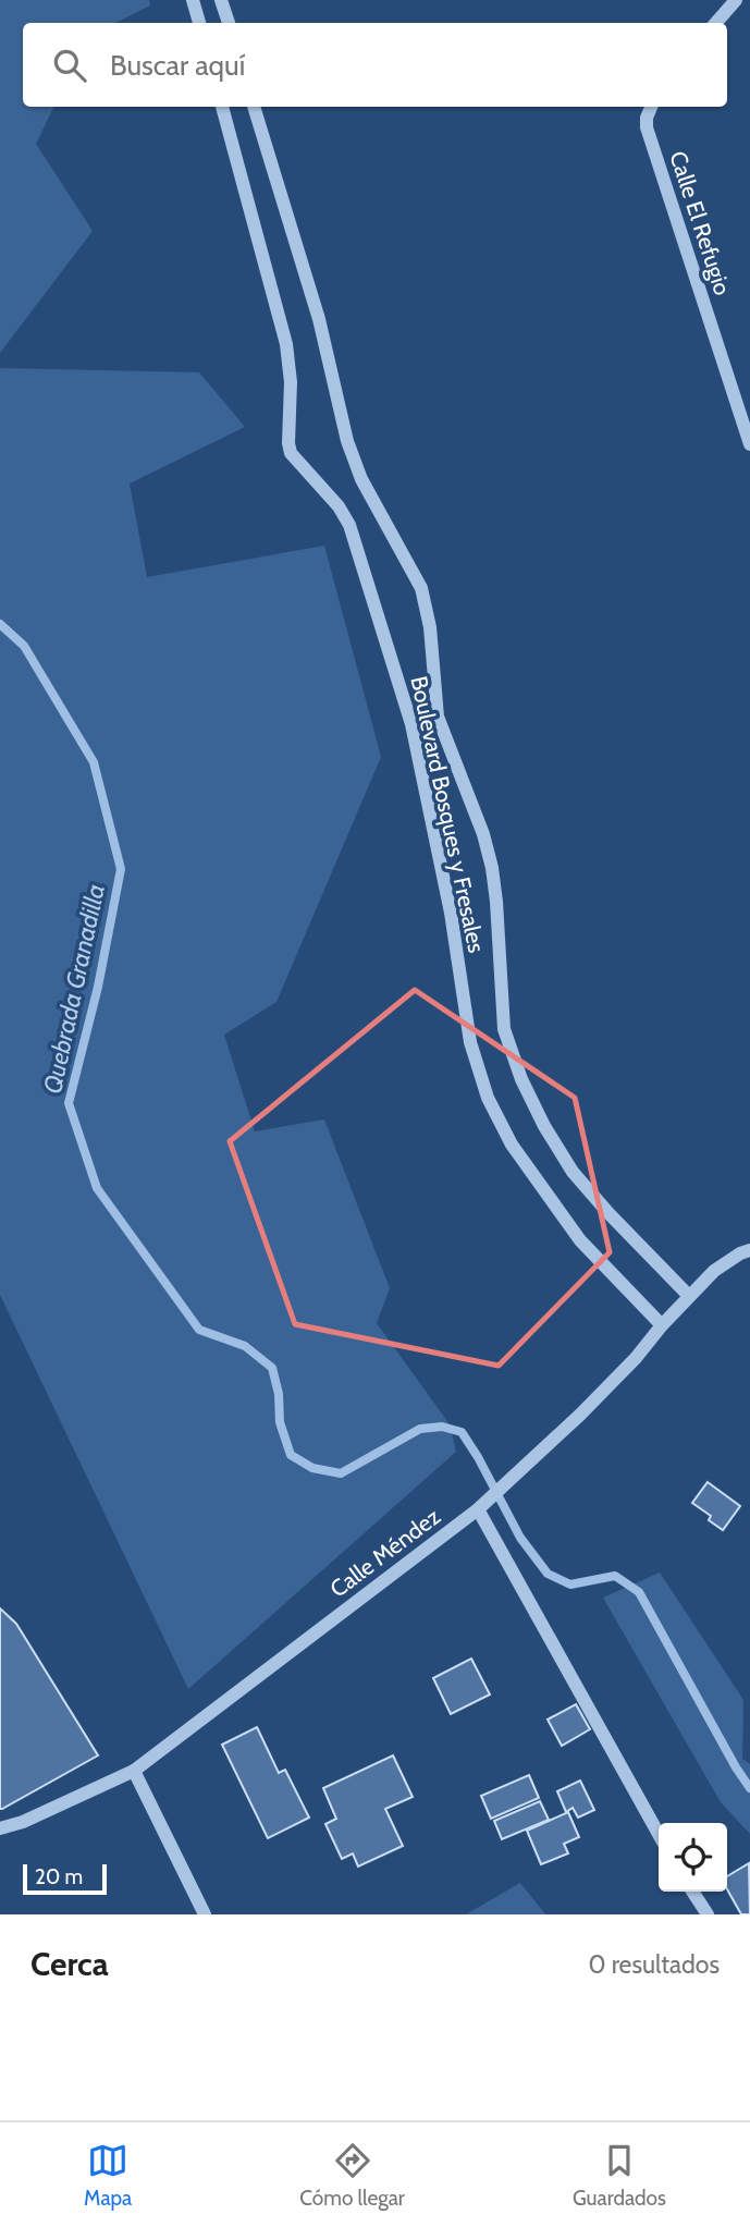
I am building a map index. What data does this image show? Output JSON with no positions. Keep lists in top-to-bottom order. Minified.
{"streets":{"street":["Calle El Refugio","Boulevard Bosques y Fresales","Calle Méndez"]},"crossings":[["Boulevard Bosques y Fresales","Calle Méndez"]],"water":["Quebrada Granadilla"],"scale_bar":"20 m","page":{"search":"Buscar aquí","scale":"20 m","heading":["Cerca","0 resultados"],"nav":["Mapa","Cómo llegar","Guardados"]}}
